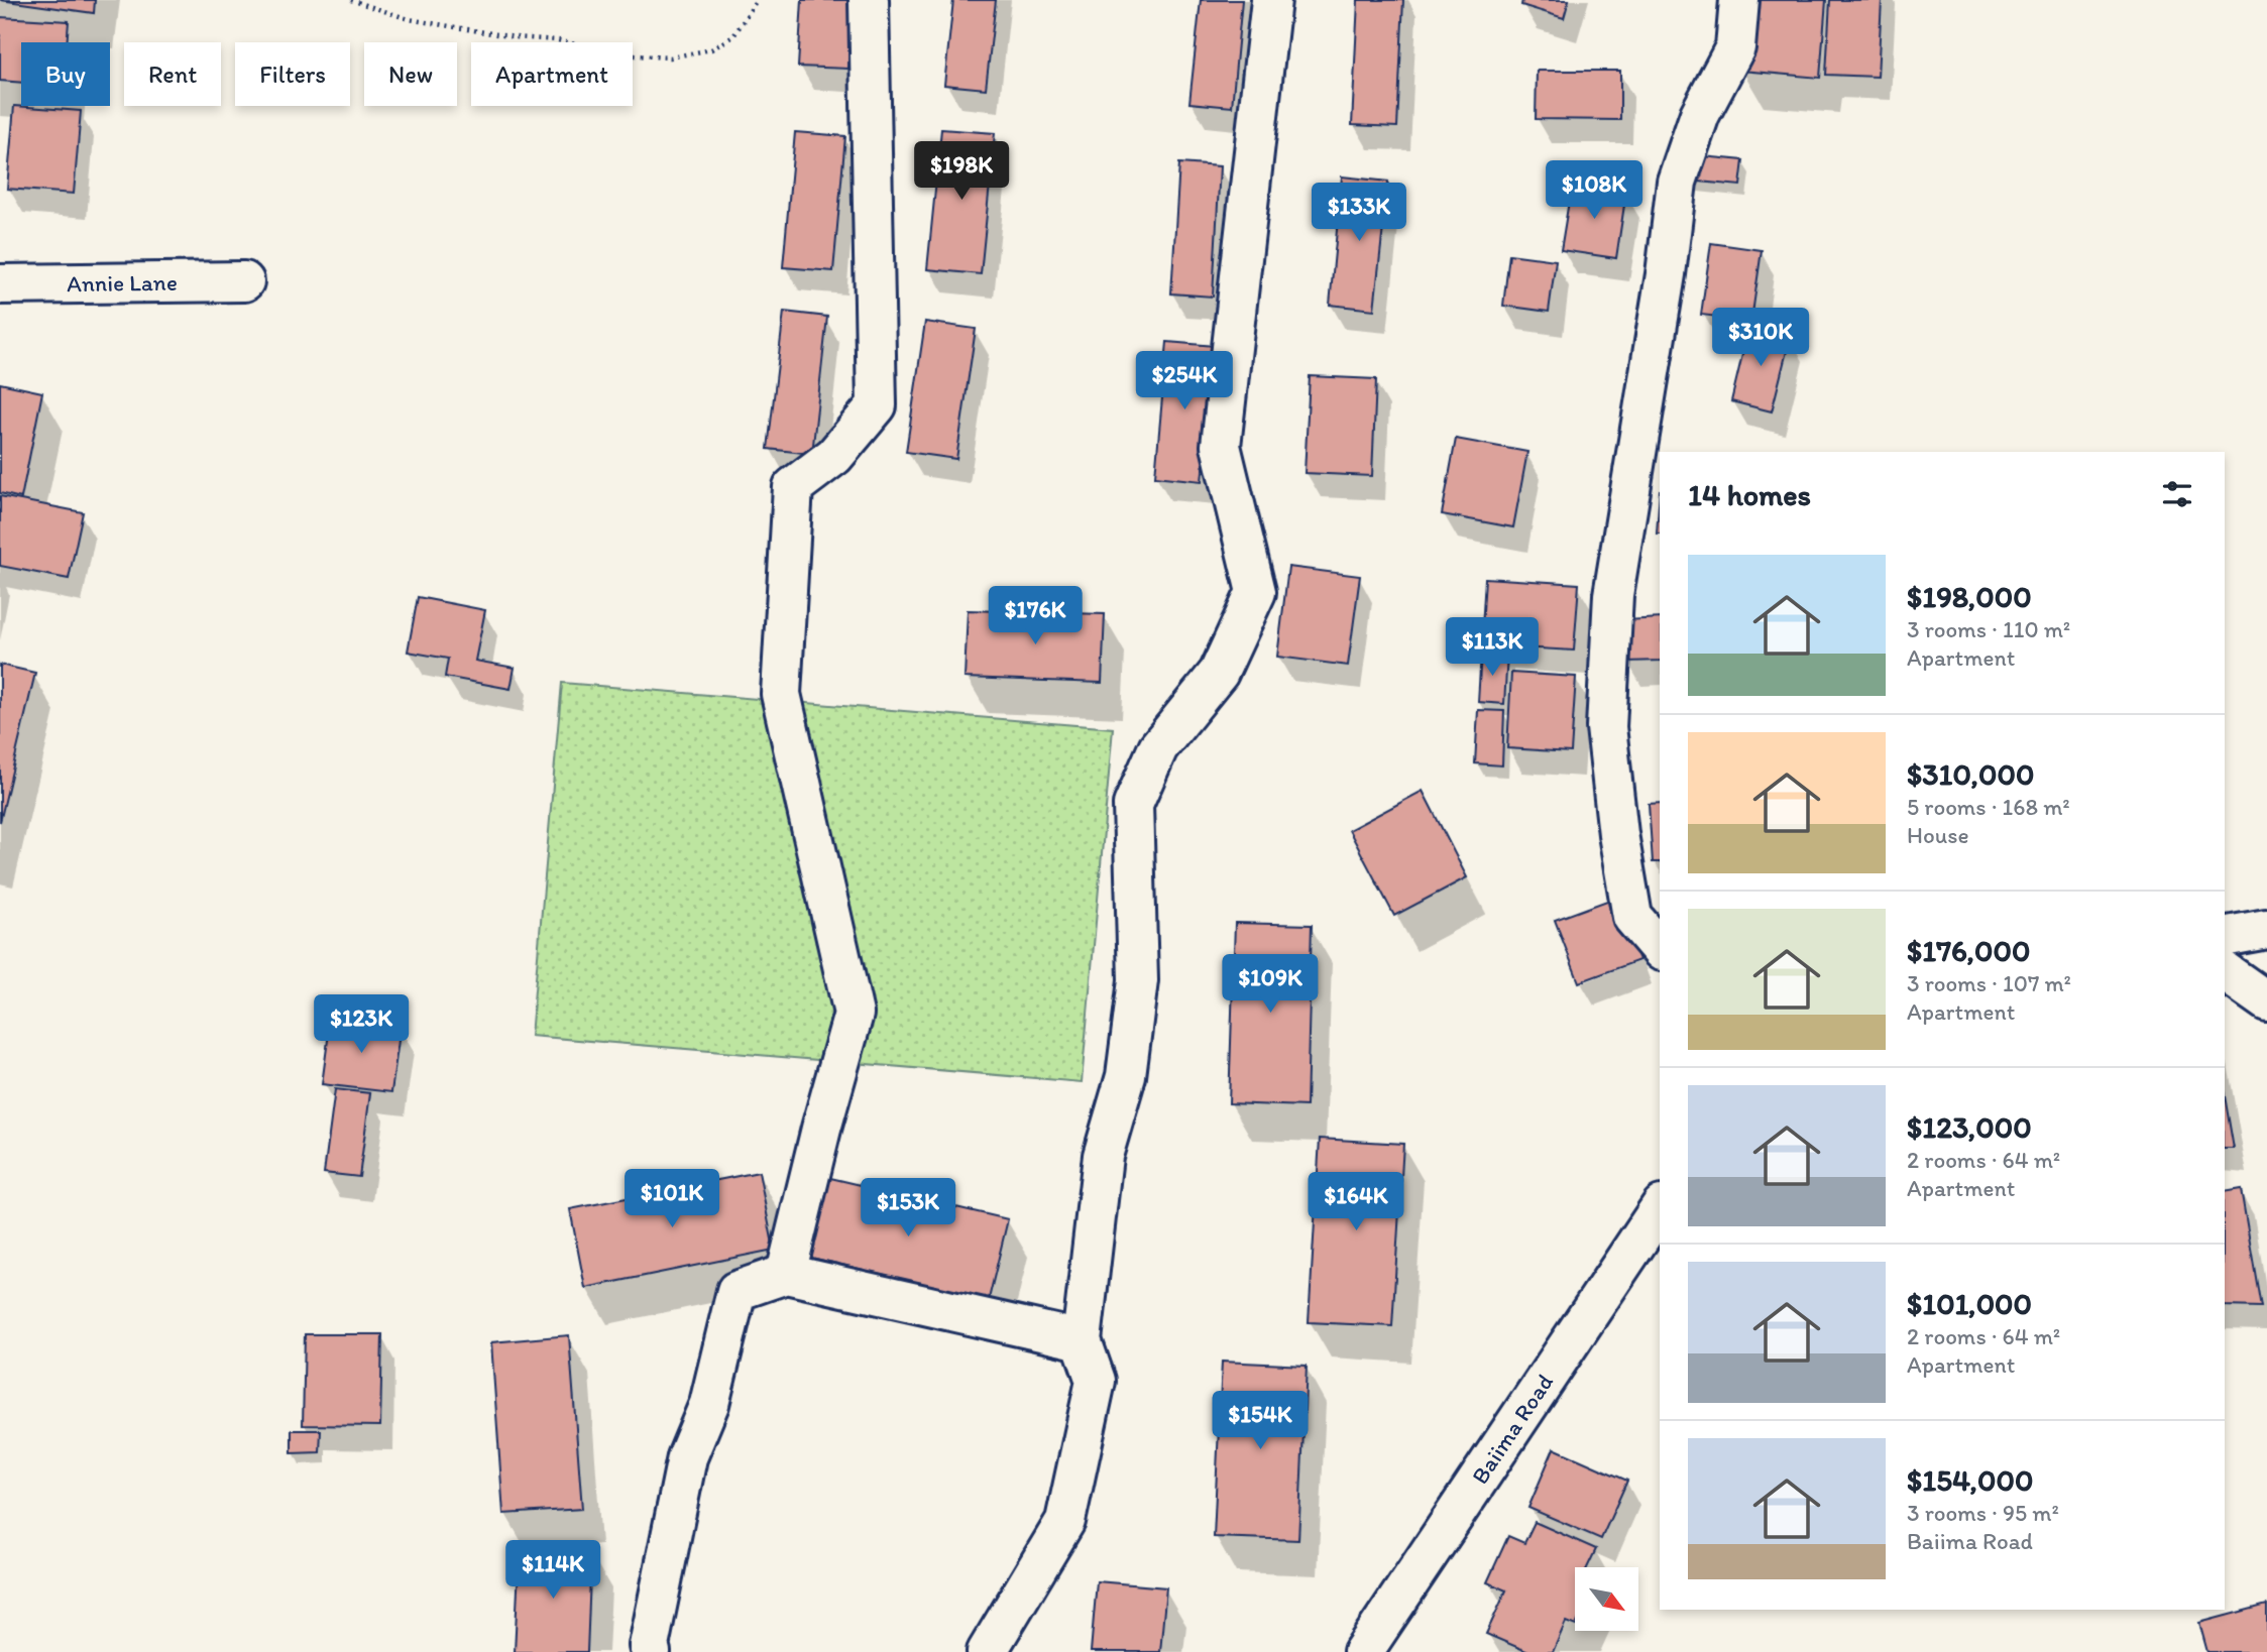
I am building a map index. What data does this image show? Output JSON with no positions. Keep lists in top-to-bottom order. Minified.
{"streets":{"street":["Annie Lane","Baiima Road"]},"north":"bottom right","page":{"chip":["Buy","Rent","Filters","New","Apartment"],"price":["$198K","$108K","$133K","$310K","$254K","$176K","$113K","$109K","$123K","$101K","$164K","$153K","$154K","$114K"],"heading":"14 homes","list":[{"name":"$198,000","note":"3 rooms · 110 m² · Apartment"},{"name":"$310,000","note":"5 rooms · 168 m² · House"},{"name":"$176,000","note":"3 rooms · 107 m² · Apartment"},{"name":"$123,000","note":"2 rooms · 64 m² · Apartment"},{"name":"$101,000","note":"2 rooms · 64 m² · Apartment"},{"name":"$154,000","note":"3 rooms · 95 m² · Baiima Road"}]}}
